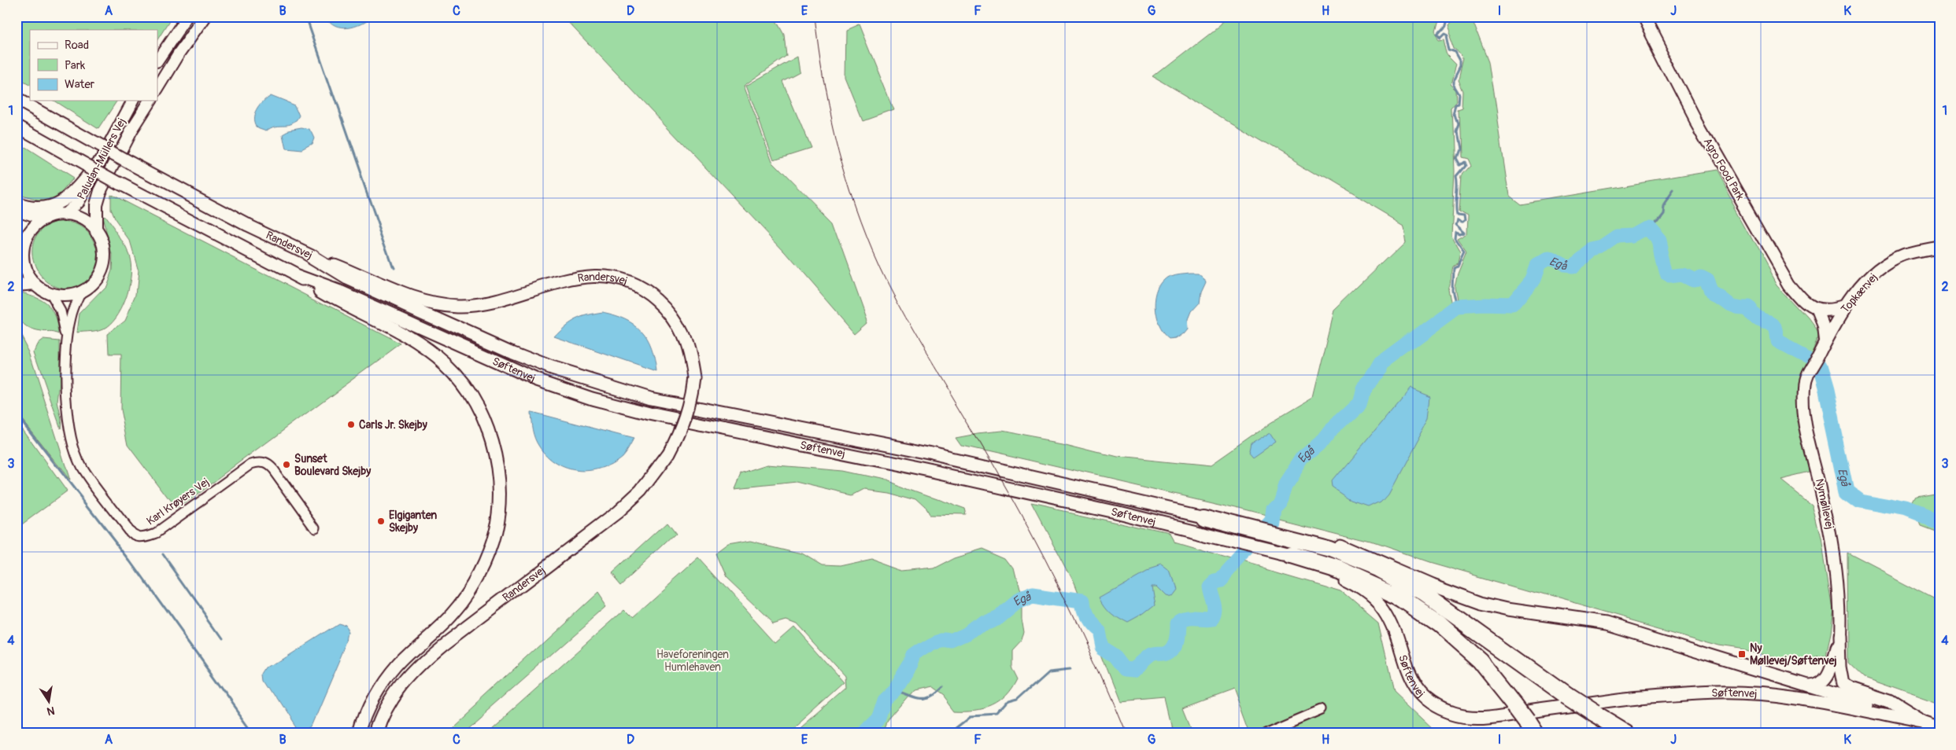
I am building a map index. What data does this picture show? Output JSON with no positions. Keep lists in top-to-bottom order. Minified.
{"streets":{"main road":["Randersvej","Søftenvej"],"street":["Paludan-Müllers Vej","Agro Food Park","Topkærvej","Karl Krøyers Vej","Nymøllevej"]},"crossings":[["Paludan-Müllers Vej","Karl Krøyers Vej"],["Agro Food Park","Topkærvej"],["Randersvej","Søftenvej"],["Topkærvej","Nymøllevej"]],"water":["Egå"],"parks":["Haveforeningen Humlehaven"],"places":{"other":["Carls Jr. Skejby","Sunset Boulevard Skejby","Elgiganten Skejby"],"transit":["Ny Møllevej/Søftenvej"]},"legend":["Road","Park","Water"],"north":"bottom","grid":{"columns":["A","B","C","D","E","F","G","H","I","J","K"],"rows":["1","2","3","4"]}}
